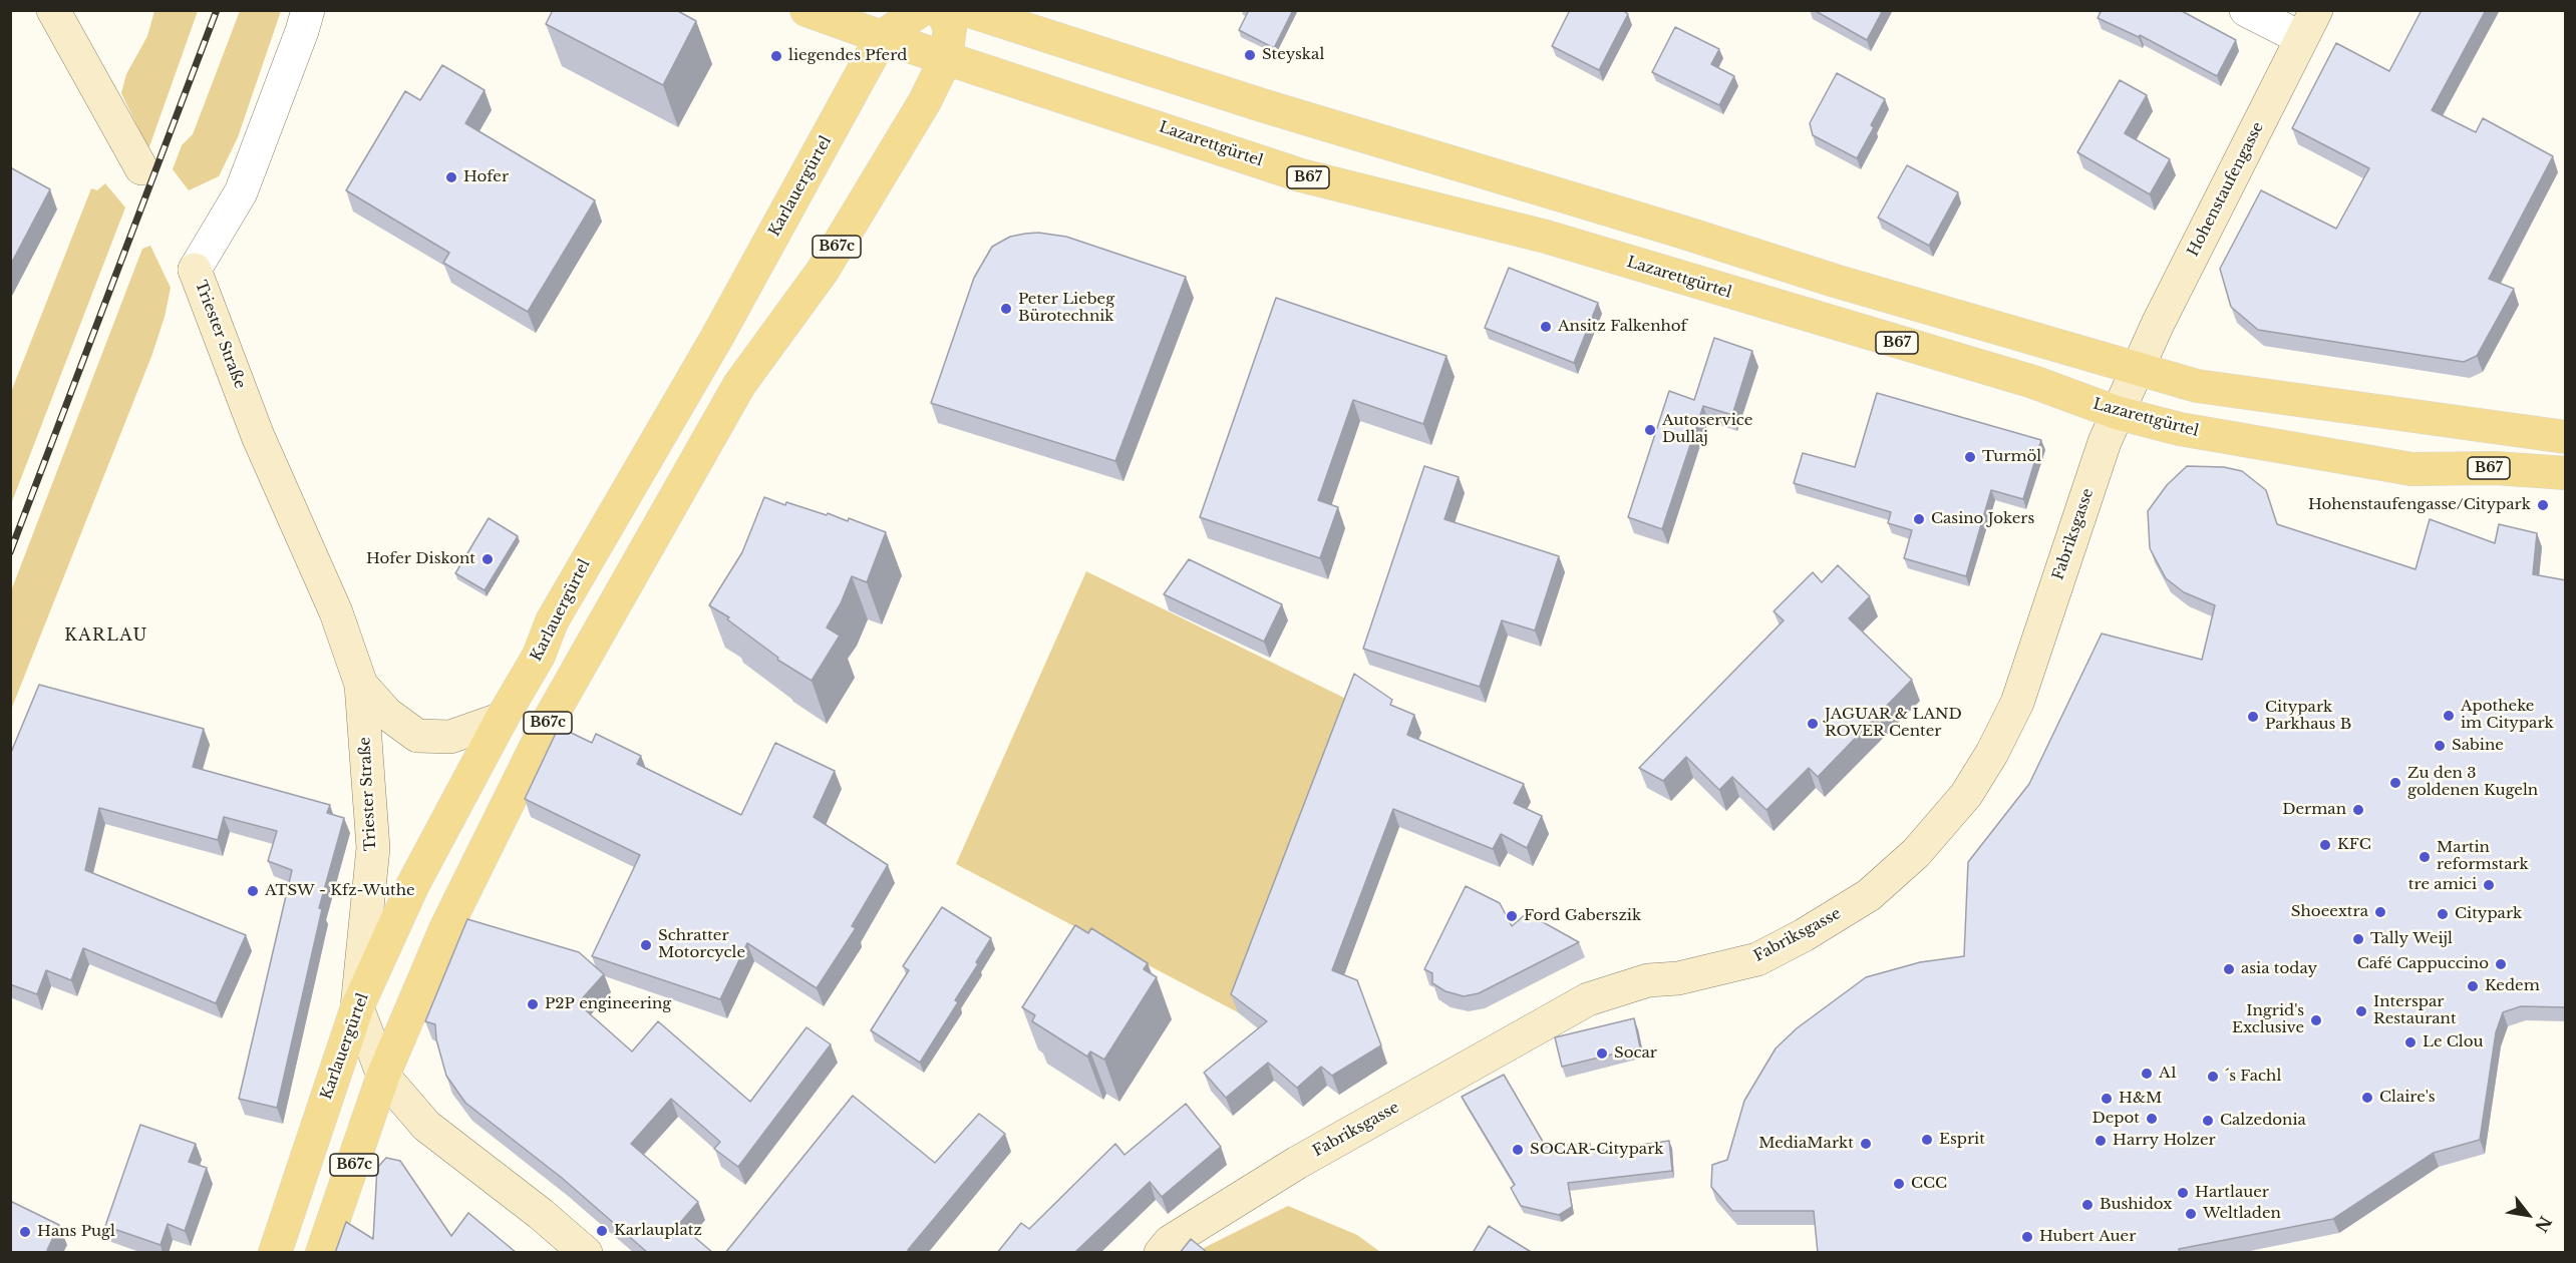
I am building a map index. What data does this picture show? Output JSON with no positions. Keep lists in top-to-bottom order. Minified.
{"streets":{"main road":["Lazarettgürtel","B67","Karlauergürtel","B67c"],"street":["Hohenstaufengasse","Triester Straße","Fabriksgasse"]},"crossings":[["Lazarettgürtel","Karlauergürtel"],["Lazarettgürtel","B67c"],["Lazarettgürtel","Fabriksgasse"],["Karlauergürtel","Triester Straße"],["Hohenstaufengasse","Fabriksgasse"],["B67c","Triester Straße"]],"districts":["KARLAU"],"places":["Steyskal","liegendes Pferd","Hofer","Peter Liebeg Bürotechnik","Ansitz Falkenhof","Autoservice Dullaj","Turmöl","Hohenstaufengasse/Citypark","Casino Jokers","Hofer Diskont","Apotheke im Citypark","Citypark Parkhaus B","JAGUAR & LAND ROVER Center","Sabine","Zu den 3 goldenen Kugeln","Derman","KFC","Martin reformstark","tre amici","ATSW - Kfz-Wuthe","Shoeextra","Citypark","Ford Gaberszik","Tally Weijl","Schratter Motorcycle","Café Cappuccino","asia today","Kedem","P2P engineering","Interspar Restaurant","Ingrid's Exclusive","Le Clou","Socar","A1","´s Fachl","Claire's","H&M","Depot","Calzedonia","Esprit","Harry Holzer","MediaMarkt","SOCAR-Citypark","CCC","Hartlauer","Bushidox","Weltladen","Karlauplatz","Hans Pugl","Hubert Auer"],"north":"bottom right"}
